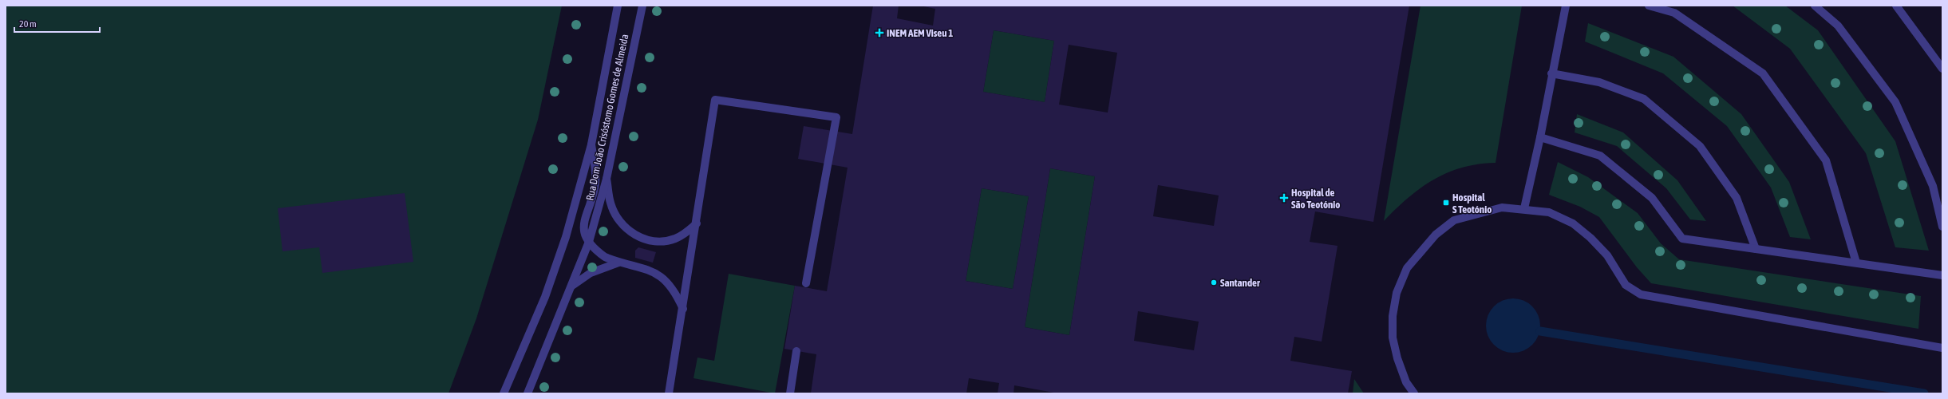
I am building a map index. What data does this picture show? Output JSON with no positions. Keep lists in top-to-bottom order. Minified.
{"streets":{"street":["Rua Dom João Crisóstomo Gomes de Almeida"]},"places":{"health":["INEM AEM Viseu 1","Hospital de São Teotónio"],"transit":["Hospital S Teotónio"],"other":["Santander"]},"scale_bar":"20 m"}
